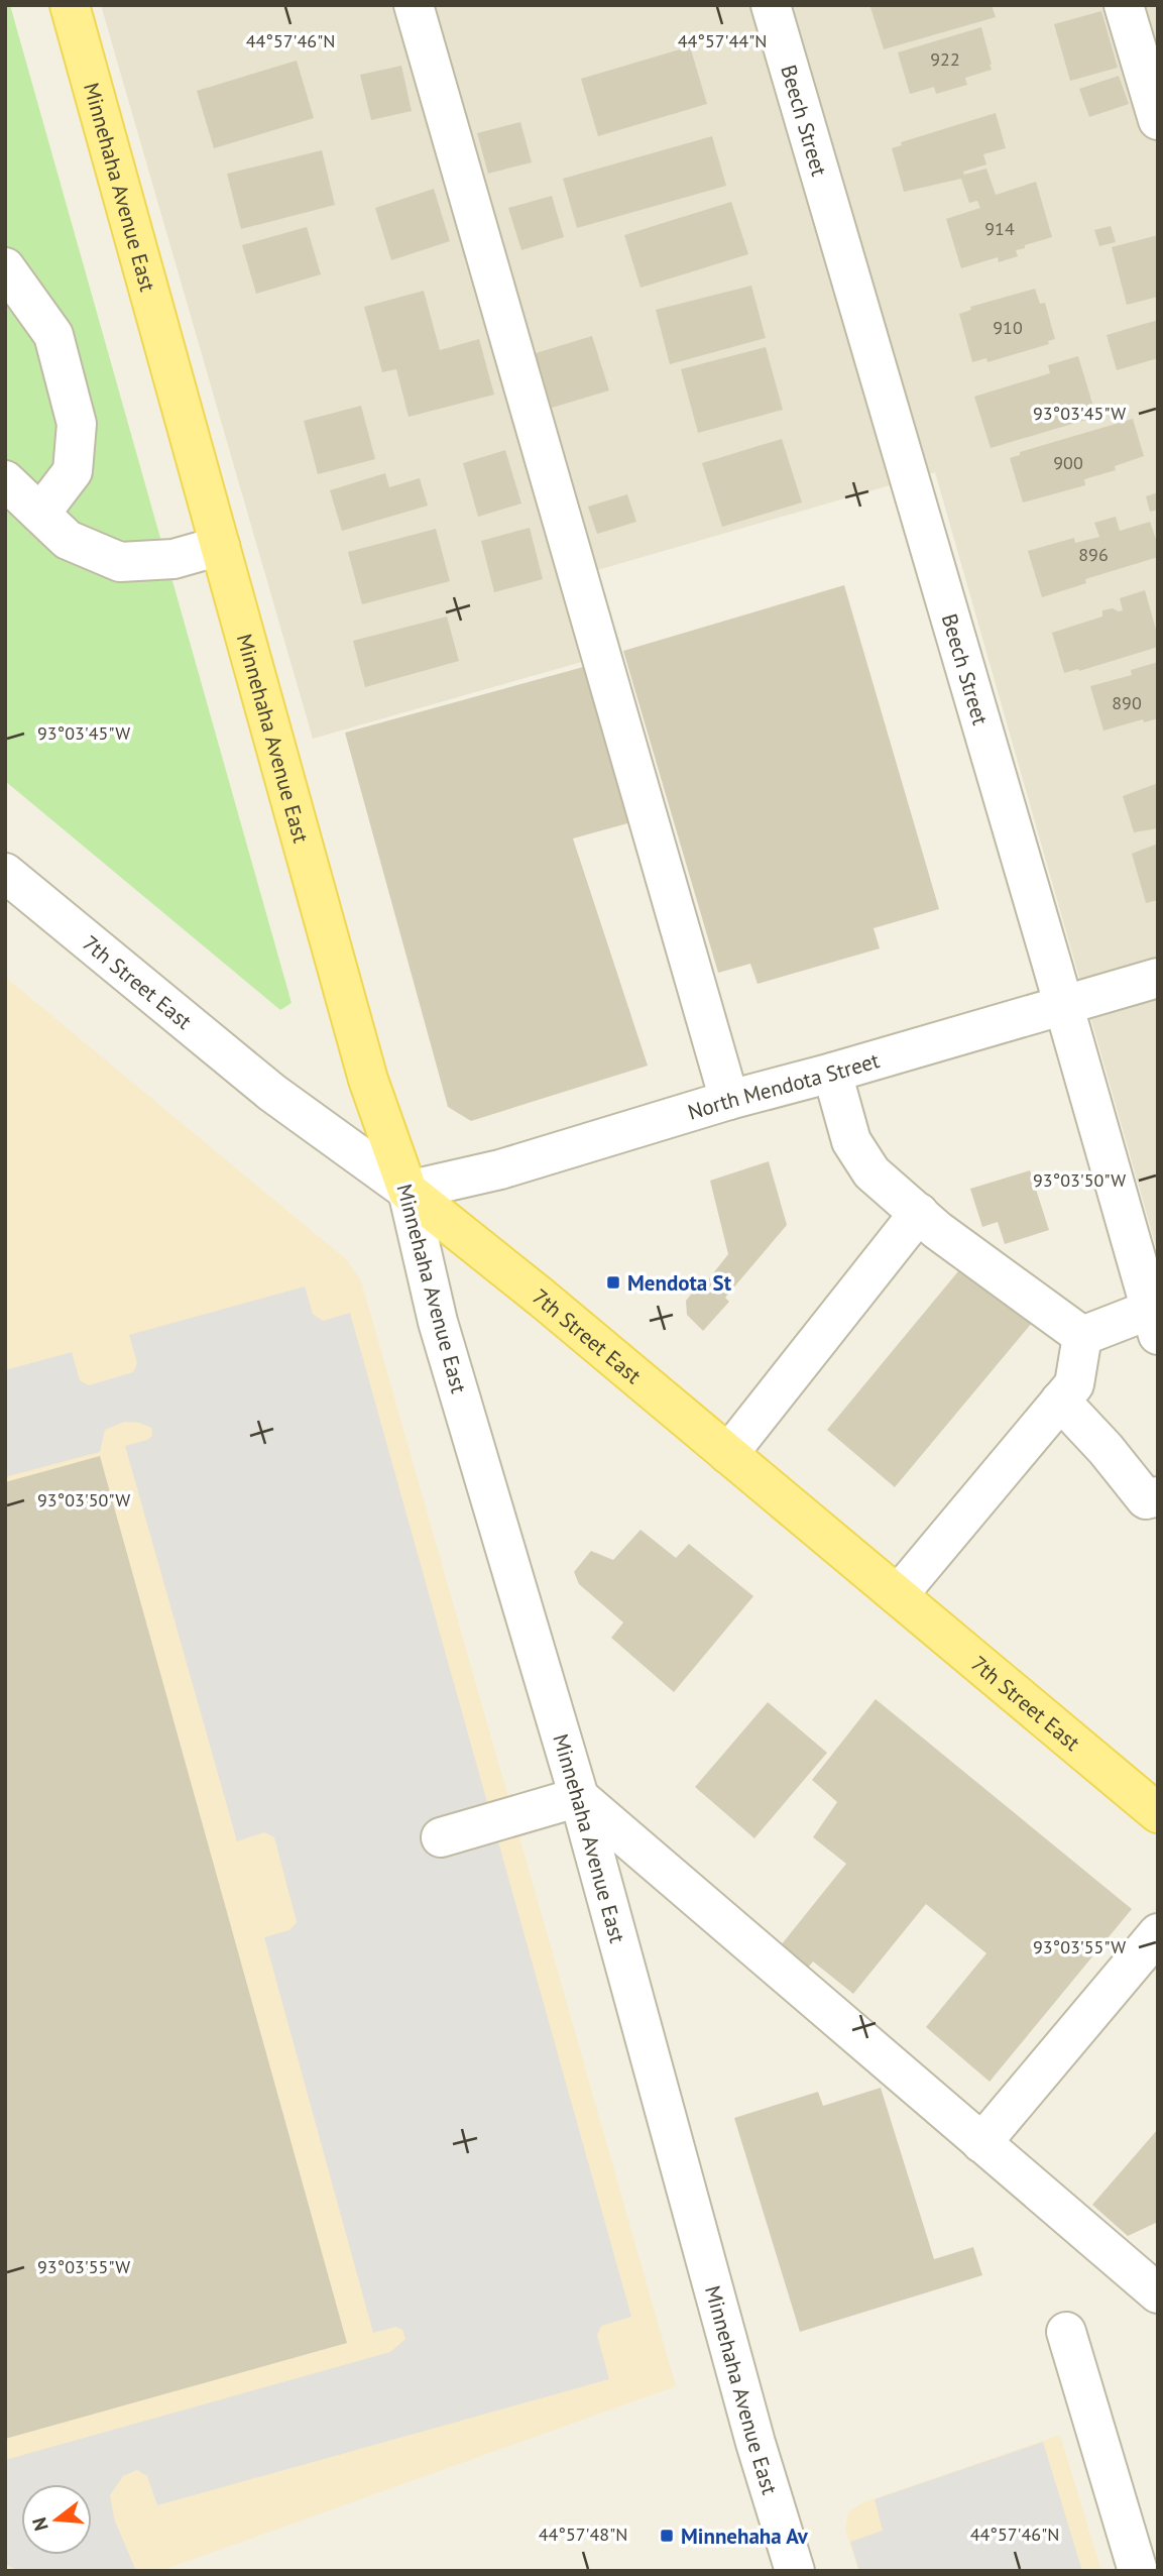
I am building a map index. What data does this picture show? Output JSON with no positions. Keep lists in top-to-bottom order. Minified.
{"streets":{"main road":["Minnehaha Avenue East","7th Street East"],"street":["Beech Street","North Mendota Street"]},"crossings":[["Beech Street","North Mendota Street"],["Minnehaha Avenue East","7th Street East"],["Minnehaha Avenue East","North Mendota Street"],["7th Street East","North Mendota Street"]],"places":{"transit":["Mendota St","Minnehaha Av"]},"house_numbers":["922","914","910","900","896","890"],"north":"left","coordinates":["44°57'46\"N","44°57'44\"N","93°03'45\"W","93°03'50\"W","93°03'55\"W","44°57'48\"N"]}
